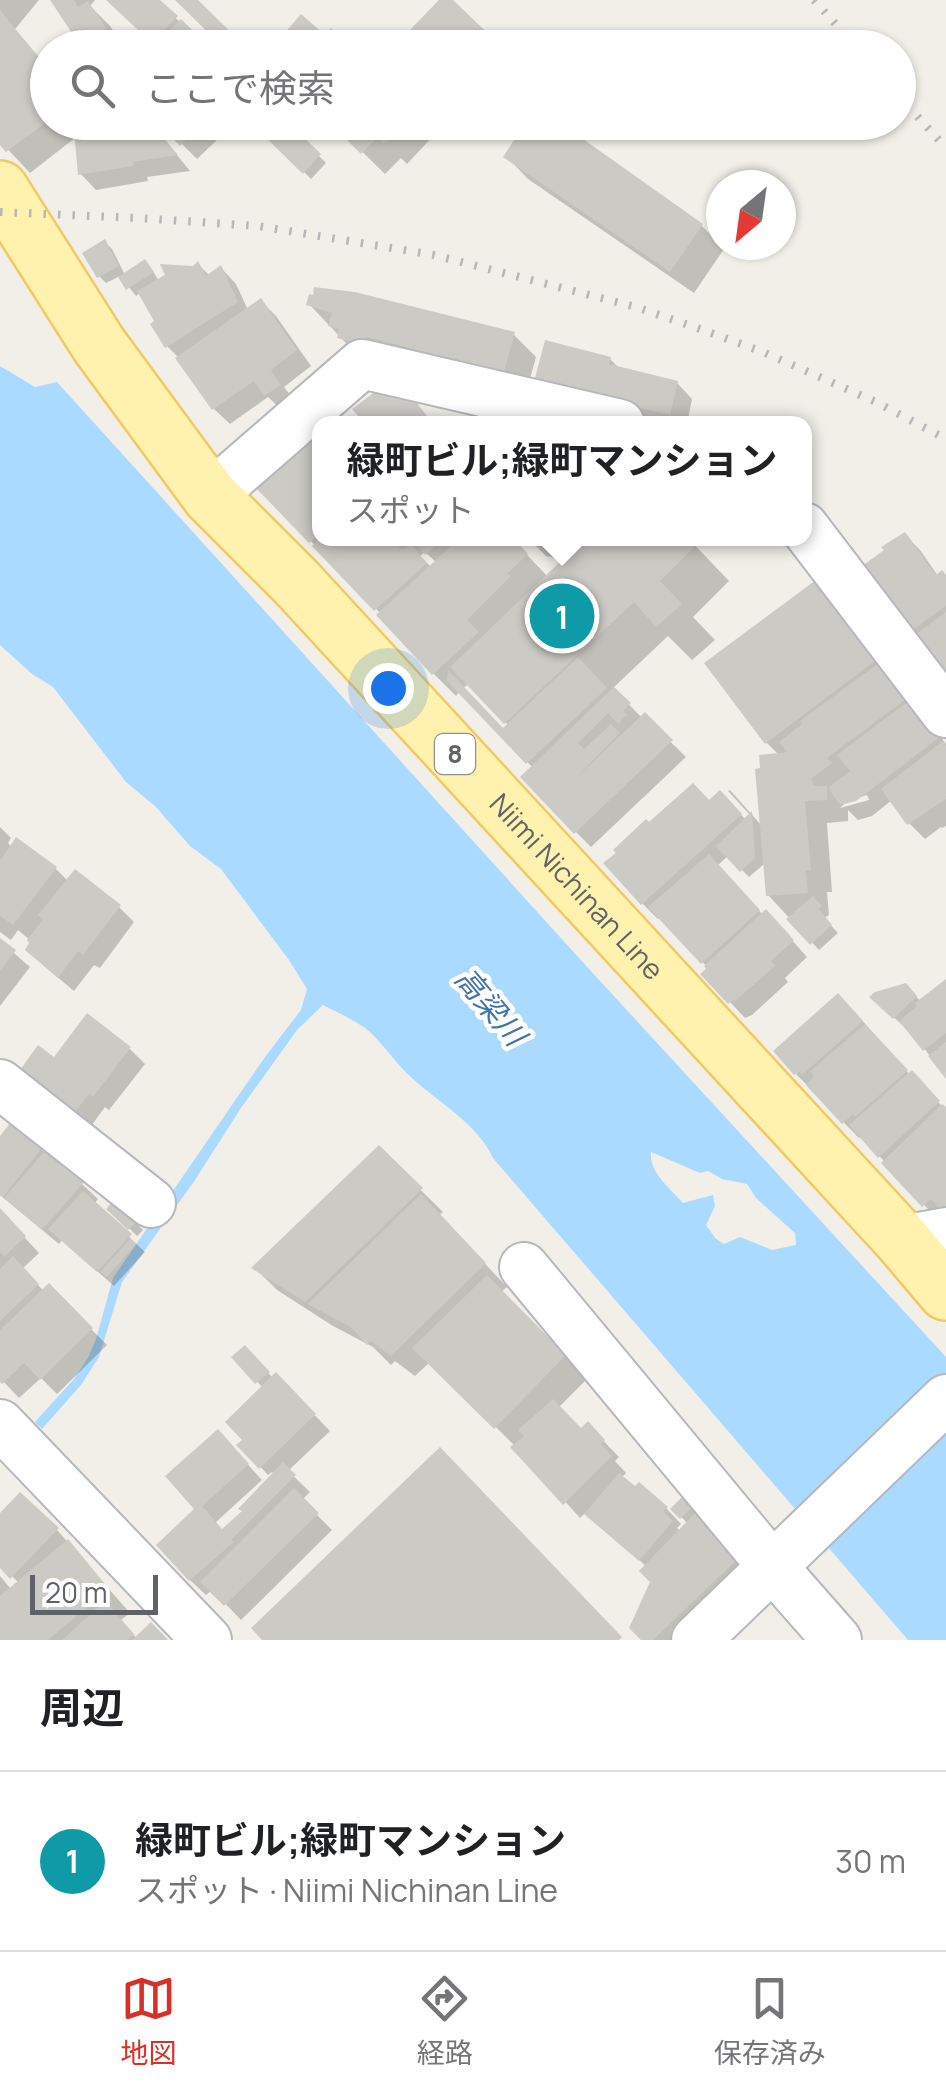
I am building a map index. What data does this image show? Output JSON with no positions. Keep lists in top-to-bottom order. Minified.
{"streets":{"main road":["8","Niimi Nichinan Line"]},"water":["高梁川"],"scale_bar":"20 m","north":"bottom left","page":{"search":"ここで検索","popup":["緑町ビル;緑町マンション","スポット"],"pins":"1","scale":"20 m","heading":"周辺","list":[{"mark":"1","name":"緑町ビル;緑町マンション","note":"スポット · Niimi Nichinan Line","value":"30 m"}],"nav":["地図","経路","保存済み"]}}
